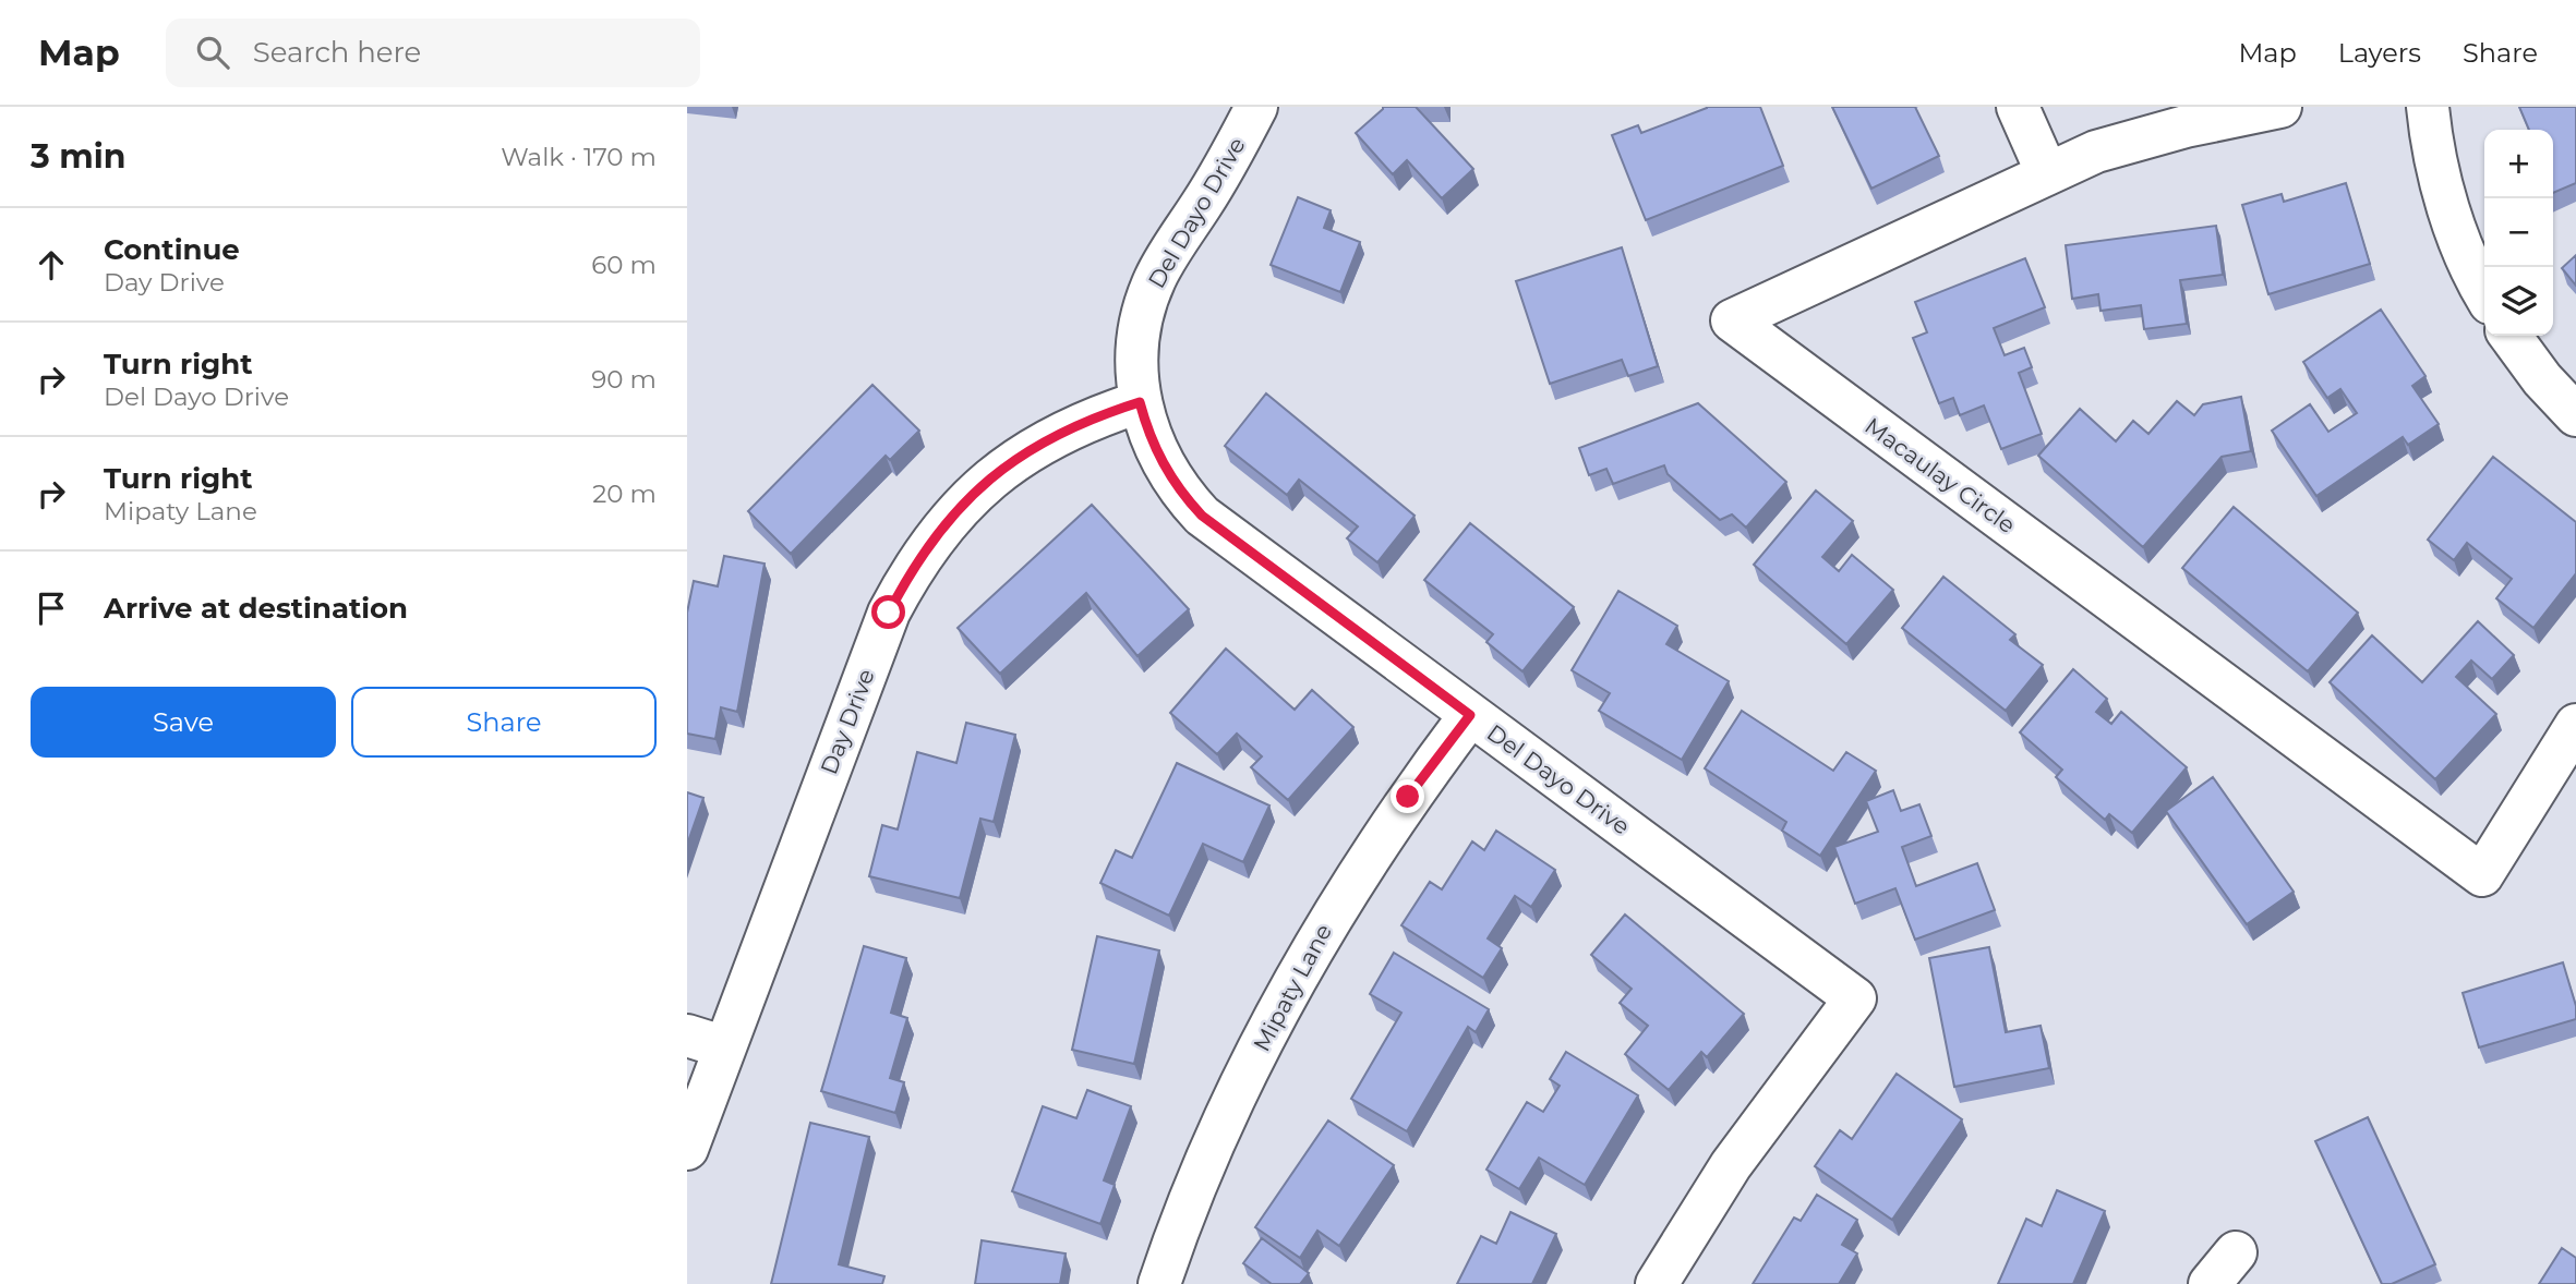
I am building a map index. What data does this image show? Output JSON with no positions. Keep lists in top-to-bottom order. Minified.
{"streets":{"street":["Del Dayo Drive","Macaulay Circle","Day Drive","Mipaty Lane"]},"crossings":[["Del Dayo Drive","Day Drive"],["Del Dayo Drive","Mipaty Lane"]],"page":{"header":"Map","search":"Search here","nav":["Map","Layers","Share"],"heading":["3 min","Walk · 170 m"],"map_buttons":["+","−"],"list":[["Continue","Day Drive","60 m"],["Turn right","Del Dayo Drive","90 m"],["Turn right","Mipaty Lane","20 m"],"Arrive at destination"],"buttons":["Save","Share"]}}
